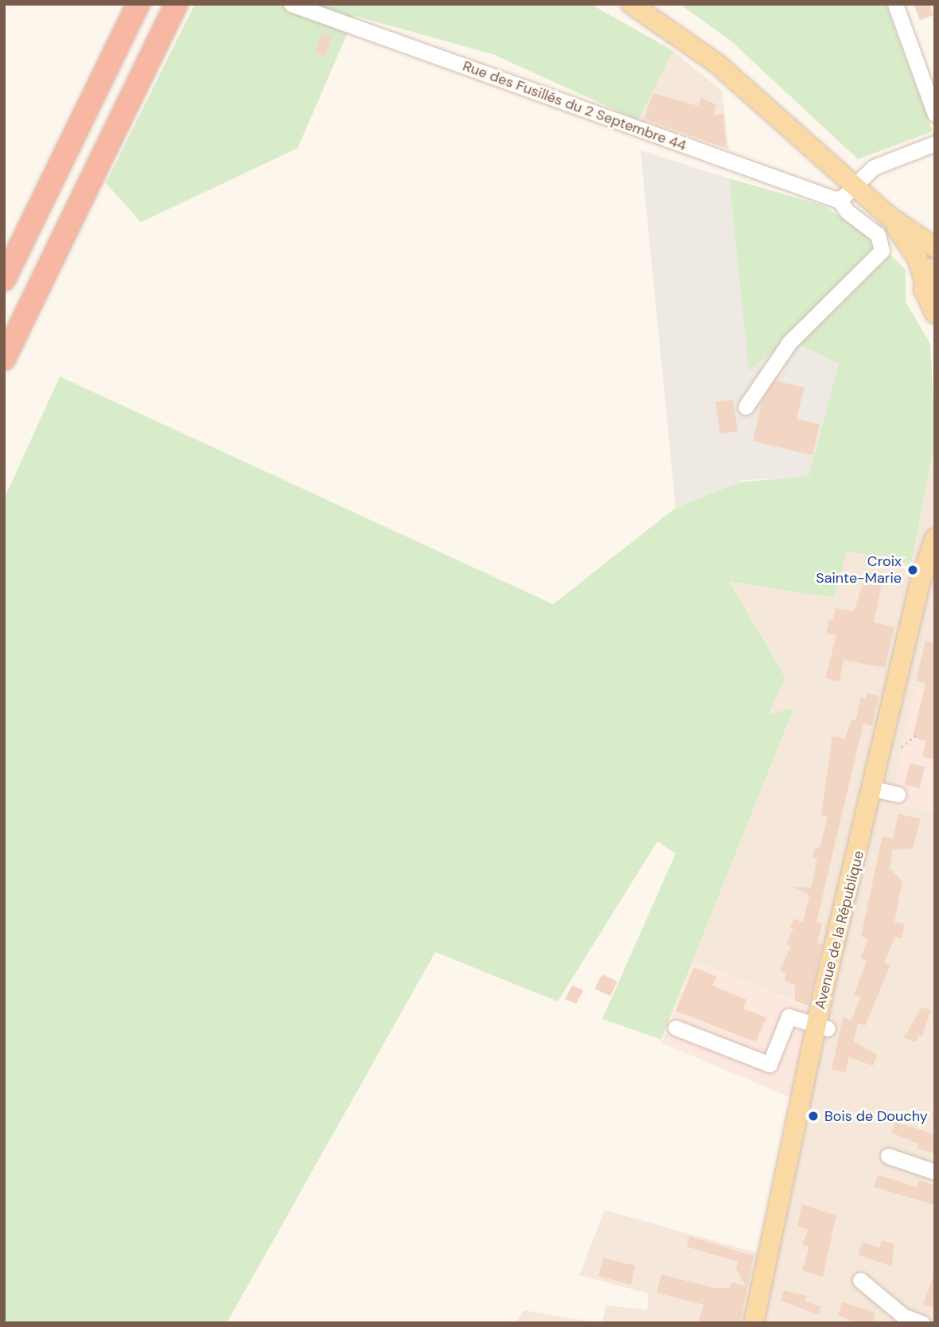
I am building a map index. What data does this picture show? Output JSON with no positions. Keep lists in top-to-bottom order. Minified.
{"streets":{"main road":["Avenue de la République"],"street":["Rue des Fusillés du 2 Septembre 44"]},"places":["Croix Sainte-Marie","Bois de Douchy"]}
